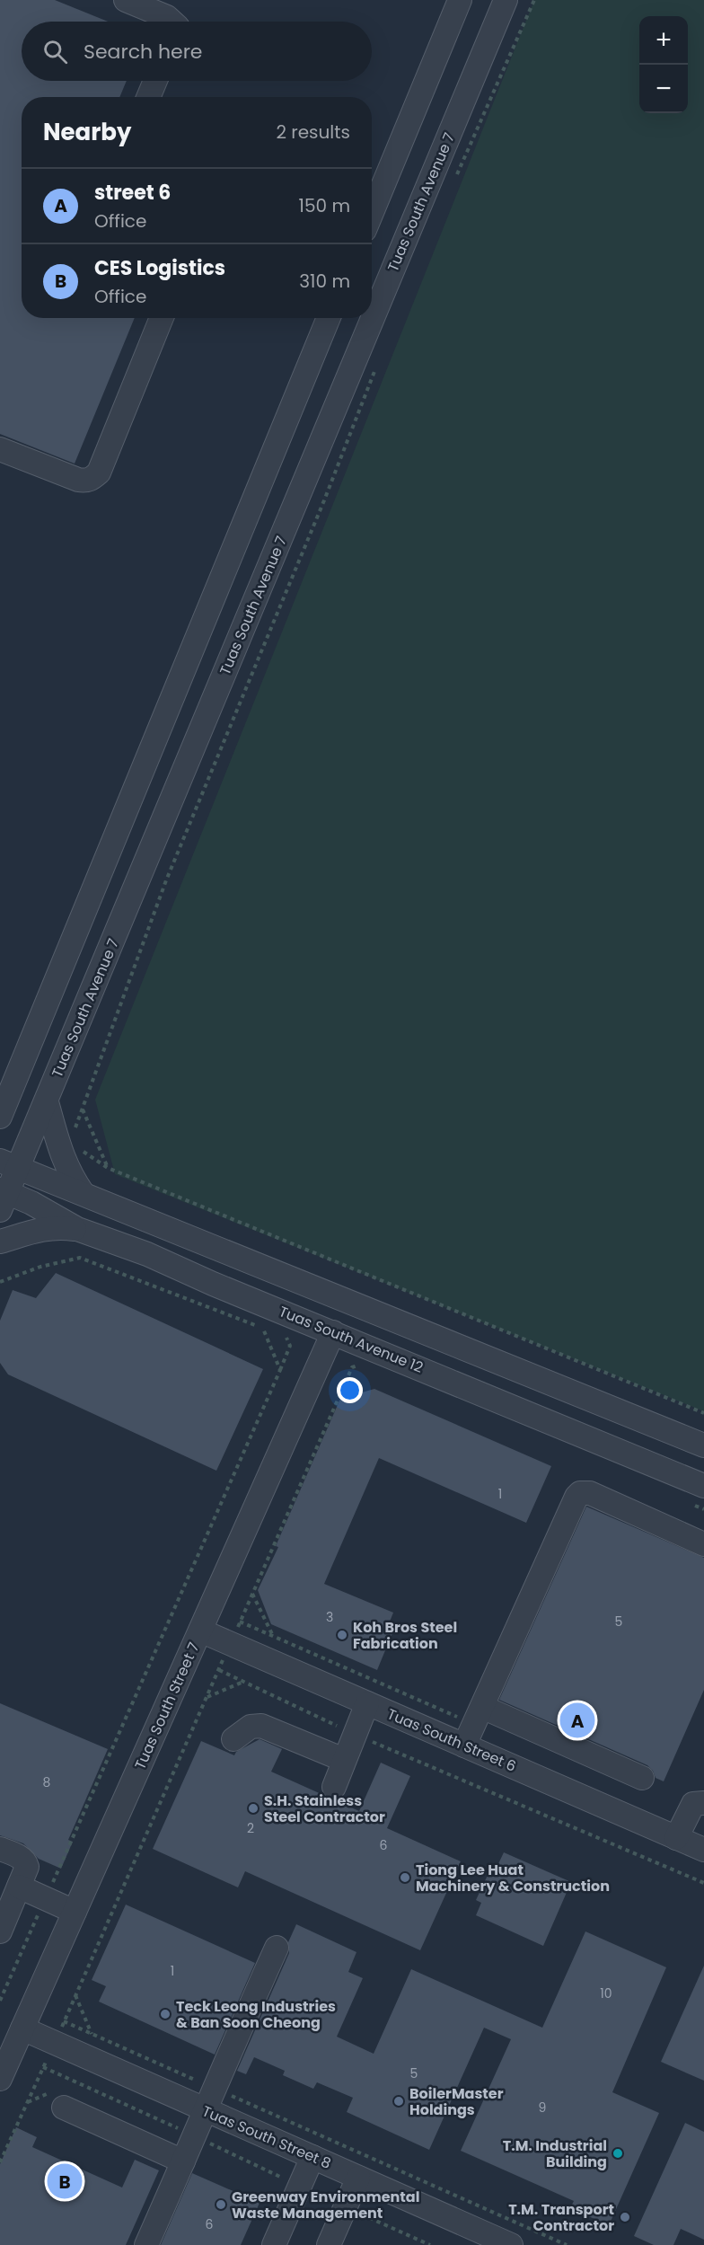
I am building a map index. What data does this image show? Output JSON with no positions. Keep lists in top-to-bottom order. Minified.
{"streets":{"street":["Tuas South Avenue 7","Tuas South Avenue 12","Tuas South Street 7","Tuas South Street 6","Tuas South Street 8"]},"crossings":[["Tuas South Avenue 7","Tuas South Avenue 12"],["Tuas South Avenue 12","Tuas South Street 7"],["Tuas South Street 7","Tuas South Street 6"],["Tuas South Street 7","Tuas South Street 8"]],"places":["Koh Bros Steel Fabrication","S.H. Stainless Steel Contractor","Tiong Lee Huat Machinery & Construction","Teck Leong Industries & Ban Soon Cheong","BoilerMaster Holdings","T.M. Industrial Building","Greenway Environmental Waste Management","T.M. Transport Contractor"],"house_numbers":["1","3","5","8","2","6","1","10","5","9","6"],"page":{"map_buttons":["+","−"],"search":"Search here","heading":["Nearby","2 results"],"list":[{"mark":"A","name":"street 6","note":"Office","value":"150 m"},{"mark":"B","name":"CES Logistics","note":"Office","value":"310 m"}],"pins":["A","B"]}}
